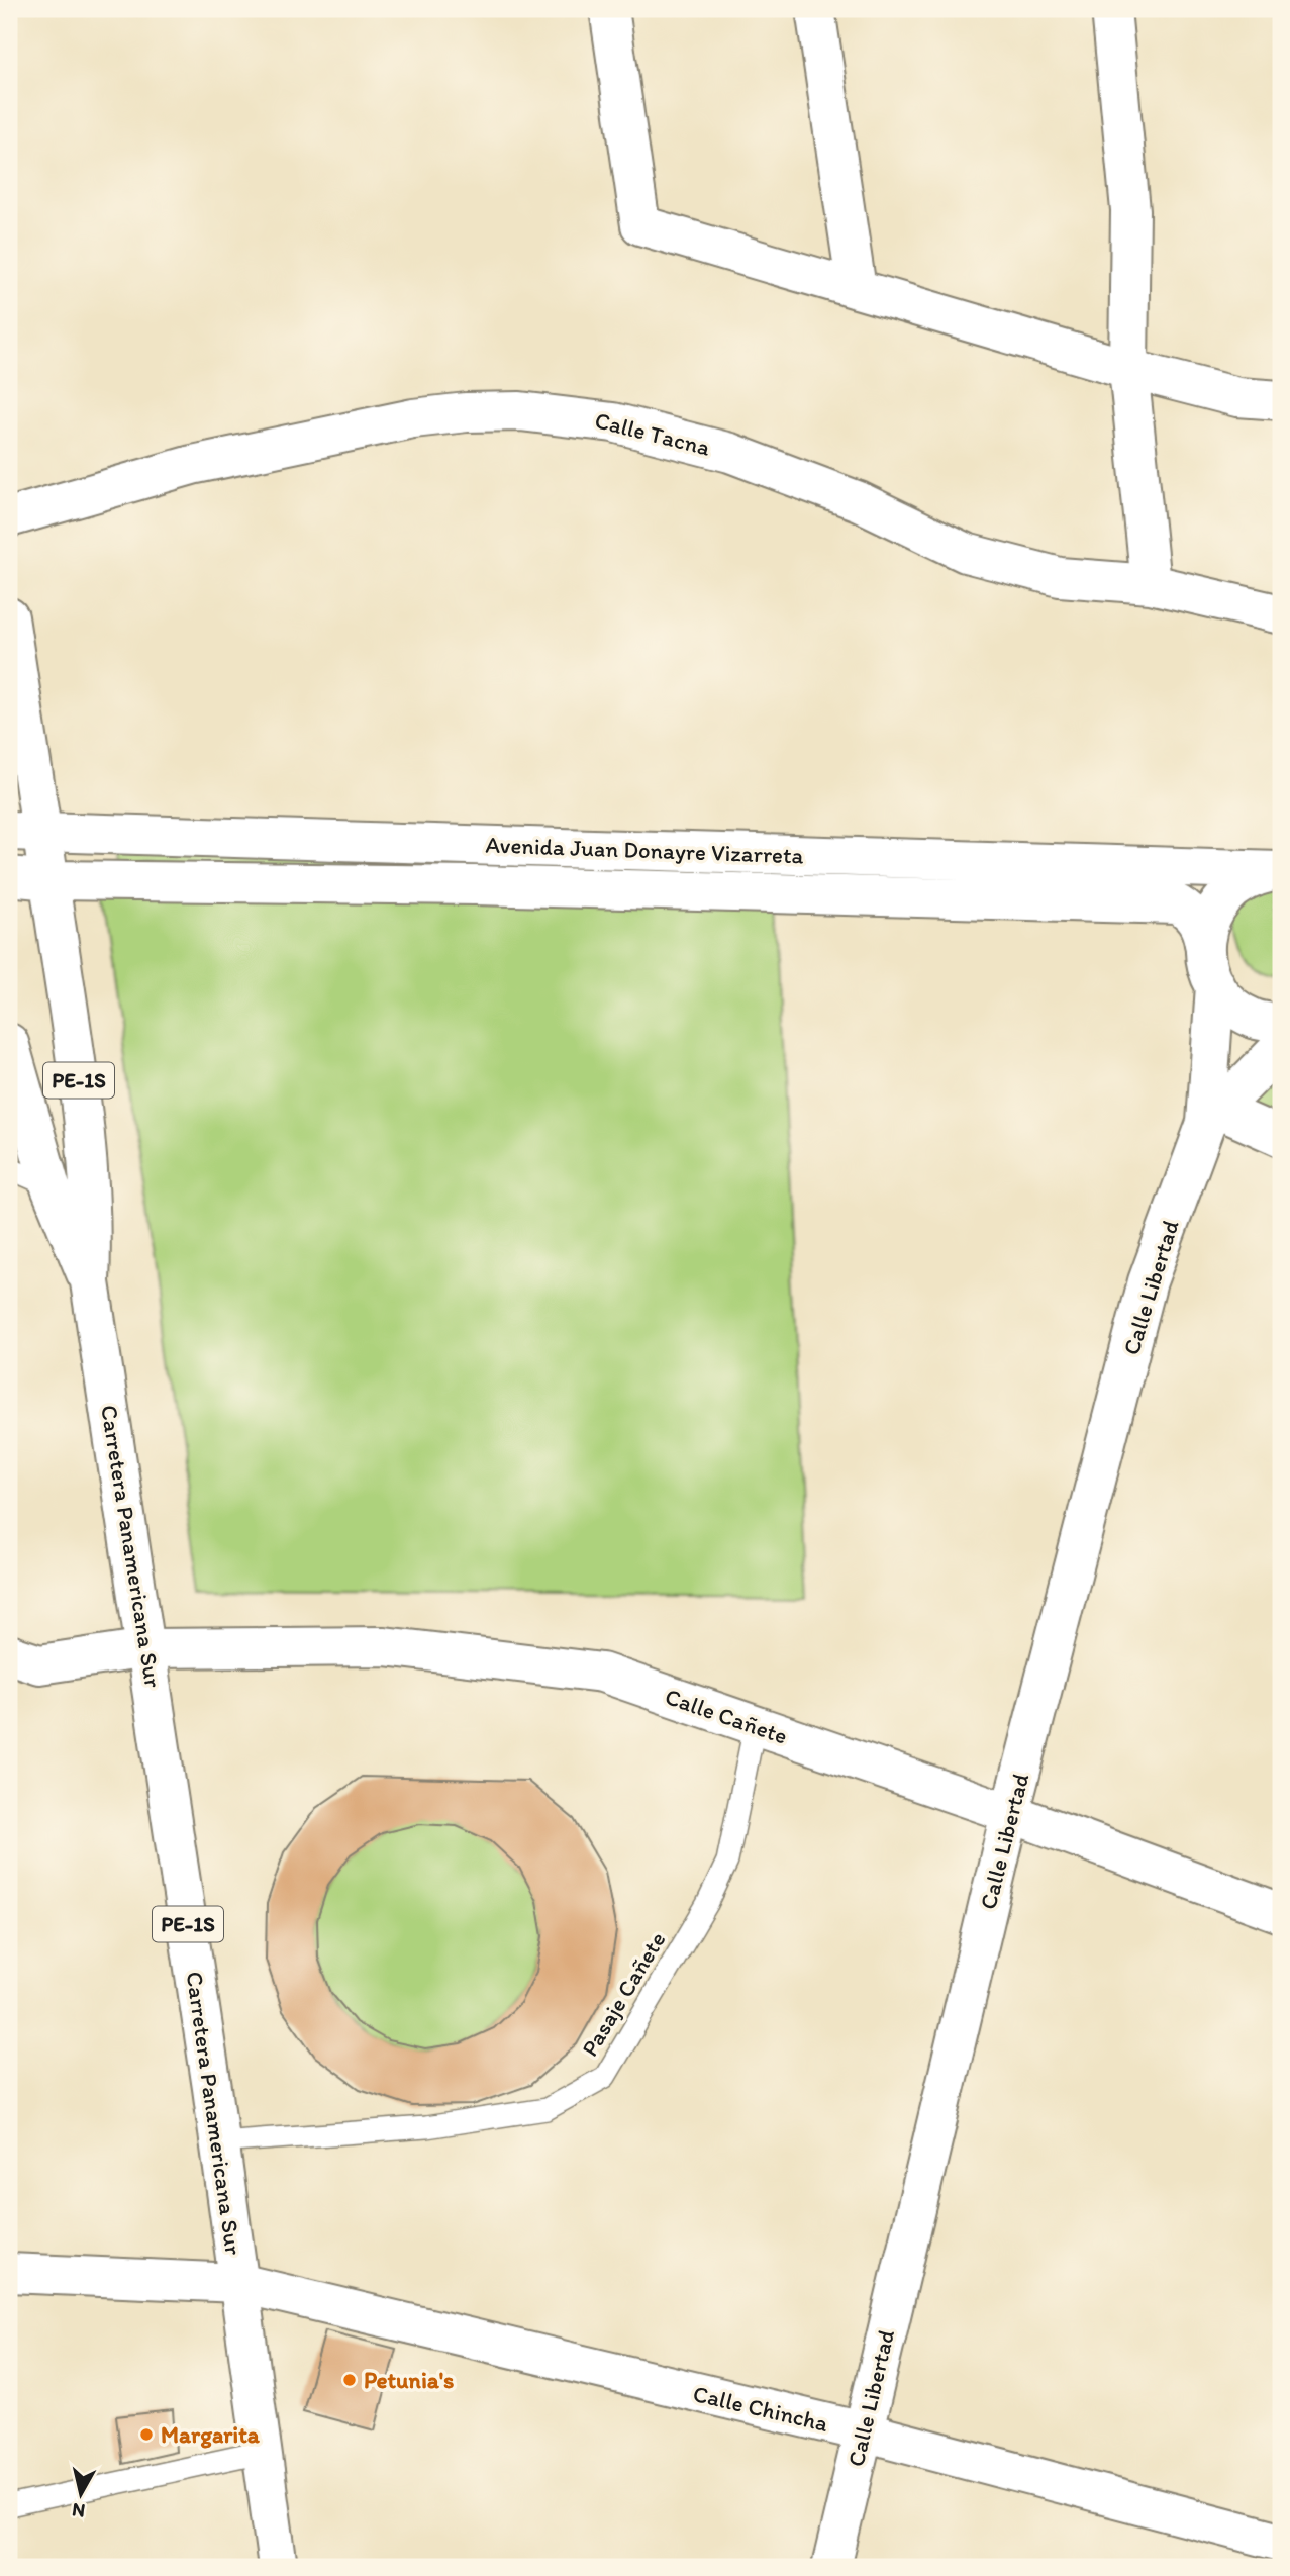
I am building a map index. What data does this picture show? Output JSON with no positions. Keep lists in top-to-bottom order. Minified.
{"streets":{"main road":["Calle Tacna","Avenida Juan Donayre Vizarreta","PE-1S","Calle Libertad","Carretera Panamericana Sur","Calle Cañete","Calle Chincha"],"lane":["Pasaje Cañete"]},"crossings":[["Avenida Juan Donayre Vizarreta","Carretera Panamericana Sur"],["Calle Libertad","Calle Cañete"],["Calle Libertad","Calle Chincha"],["Carretera Panamericana Sur","Calle Cañete"],["Carretera Panamericana Sur","Pasaje Cañete"],["Carretera Panamericana Sur","Calle Chincha"],["Calle Cañete","Pasaje Cañete"]],"places":["Petunia's","Margarita"],"north":"bottom"}
